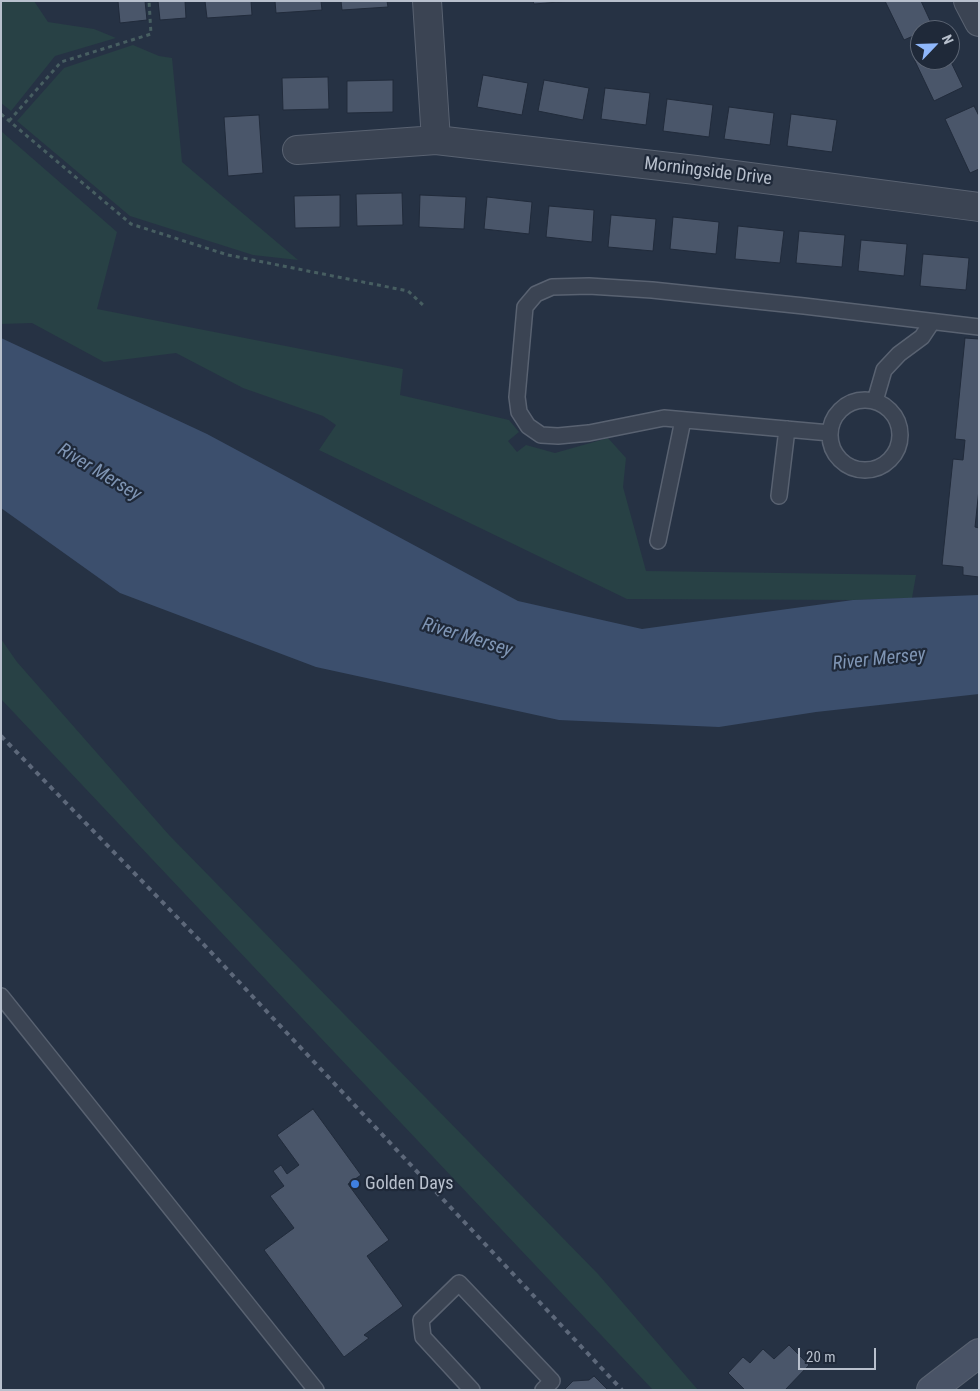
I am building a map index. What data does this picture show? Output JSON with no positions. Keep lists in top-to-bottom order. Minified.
{"streets":{"street":["Morningside Drive"]},"water":["River Mersey"],"places":["Golden Days"],"scale_bar":"20 m","north":"top right"}
